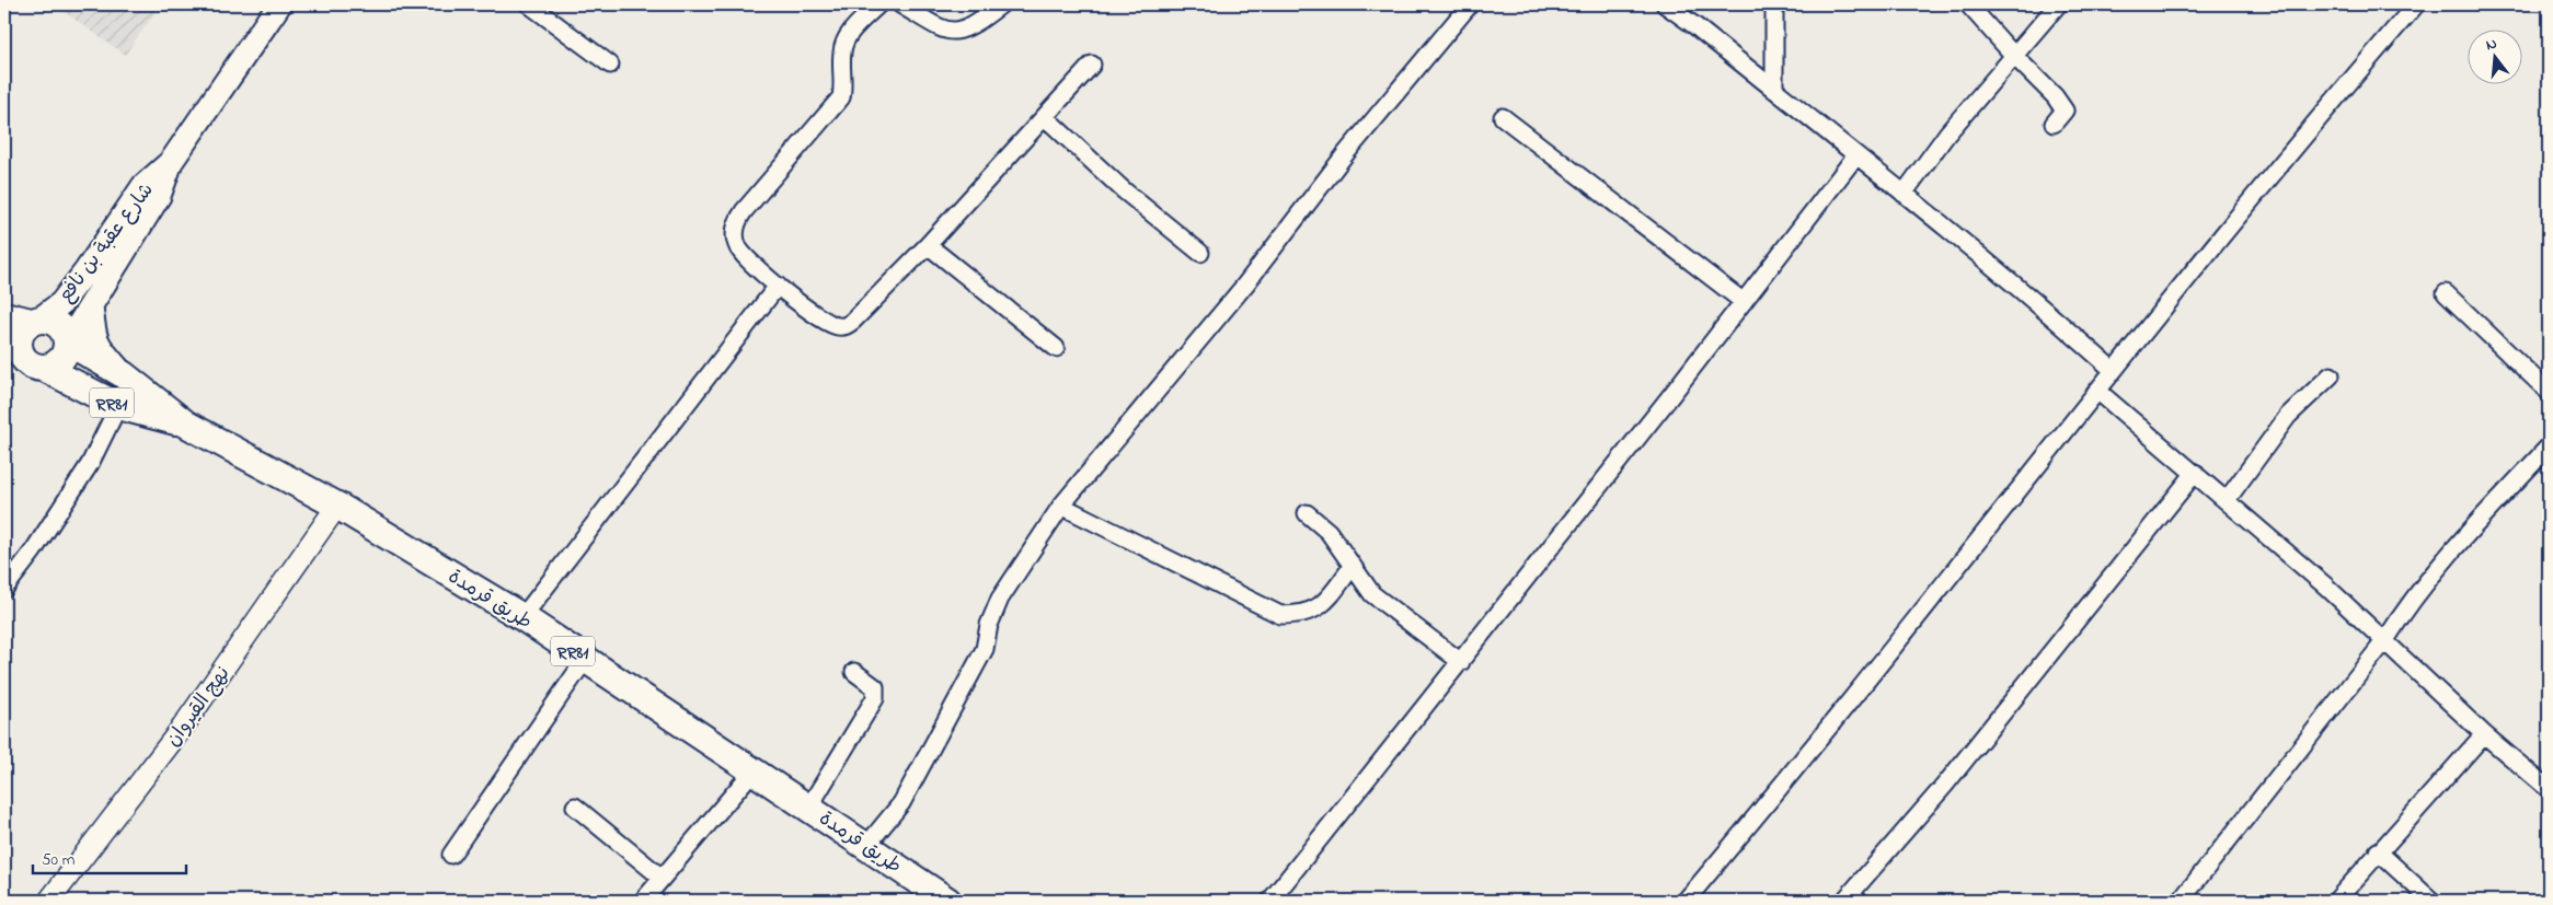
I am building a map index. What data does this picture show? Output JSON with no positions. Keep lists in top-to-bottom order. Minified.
{"streets":{"main road":["شارع عقبة بن نافع","RR81","طريق قرمدة"],"street":["نهج القيروان"]},"crossings":[["شارع عقبة بن نافع","طريق قرمدة"],["طريق قرمدة","نهج القيروان"]],"scale_bar":"50 m","north":"top"}
